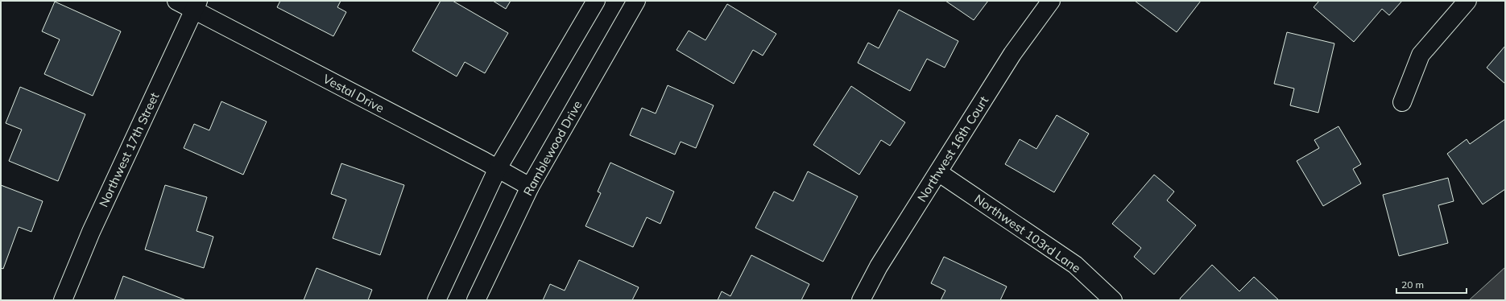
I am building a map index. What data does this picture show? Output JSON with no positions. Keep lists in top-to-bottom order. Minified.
{"streets":{"street":["Vestal Drive","Ramblewood Drive","Northwest 16th Court","Northwest 17th Street","Northwest 103rd Lane"]},"crossings":[["Vestal Drive","Ramblewood Drive"],["Vestal Drive","Northwest 17th Street"],["Northwest 16th Court","Northwest 103rd Lane"]],"scale_bar":"20 m"}
